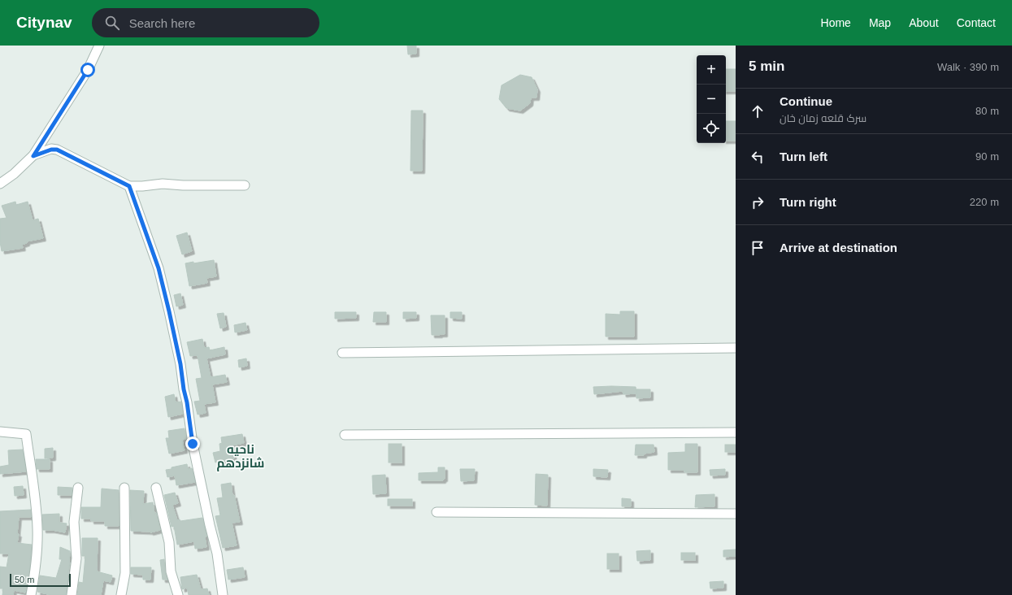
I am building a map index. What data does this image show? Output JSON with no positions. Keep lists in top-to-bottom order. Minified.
{"districts":["ناحیه شانزدهم"],"scale_bar":"50 m","page":{"header":"Citynav","search":"Search here","nav":["Home","Map","About","Contact"],"heading":["5 min","Walk · 390 m"],"map_buttons":["+","−"],"list":[["Continue","سرک قلعه زمان خان","80 m"],["Turn left","90 m"],["Turn right","220 m"],"Arrive at destination"],"scale":"50 m"}}
